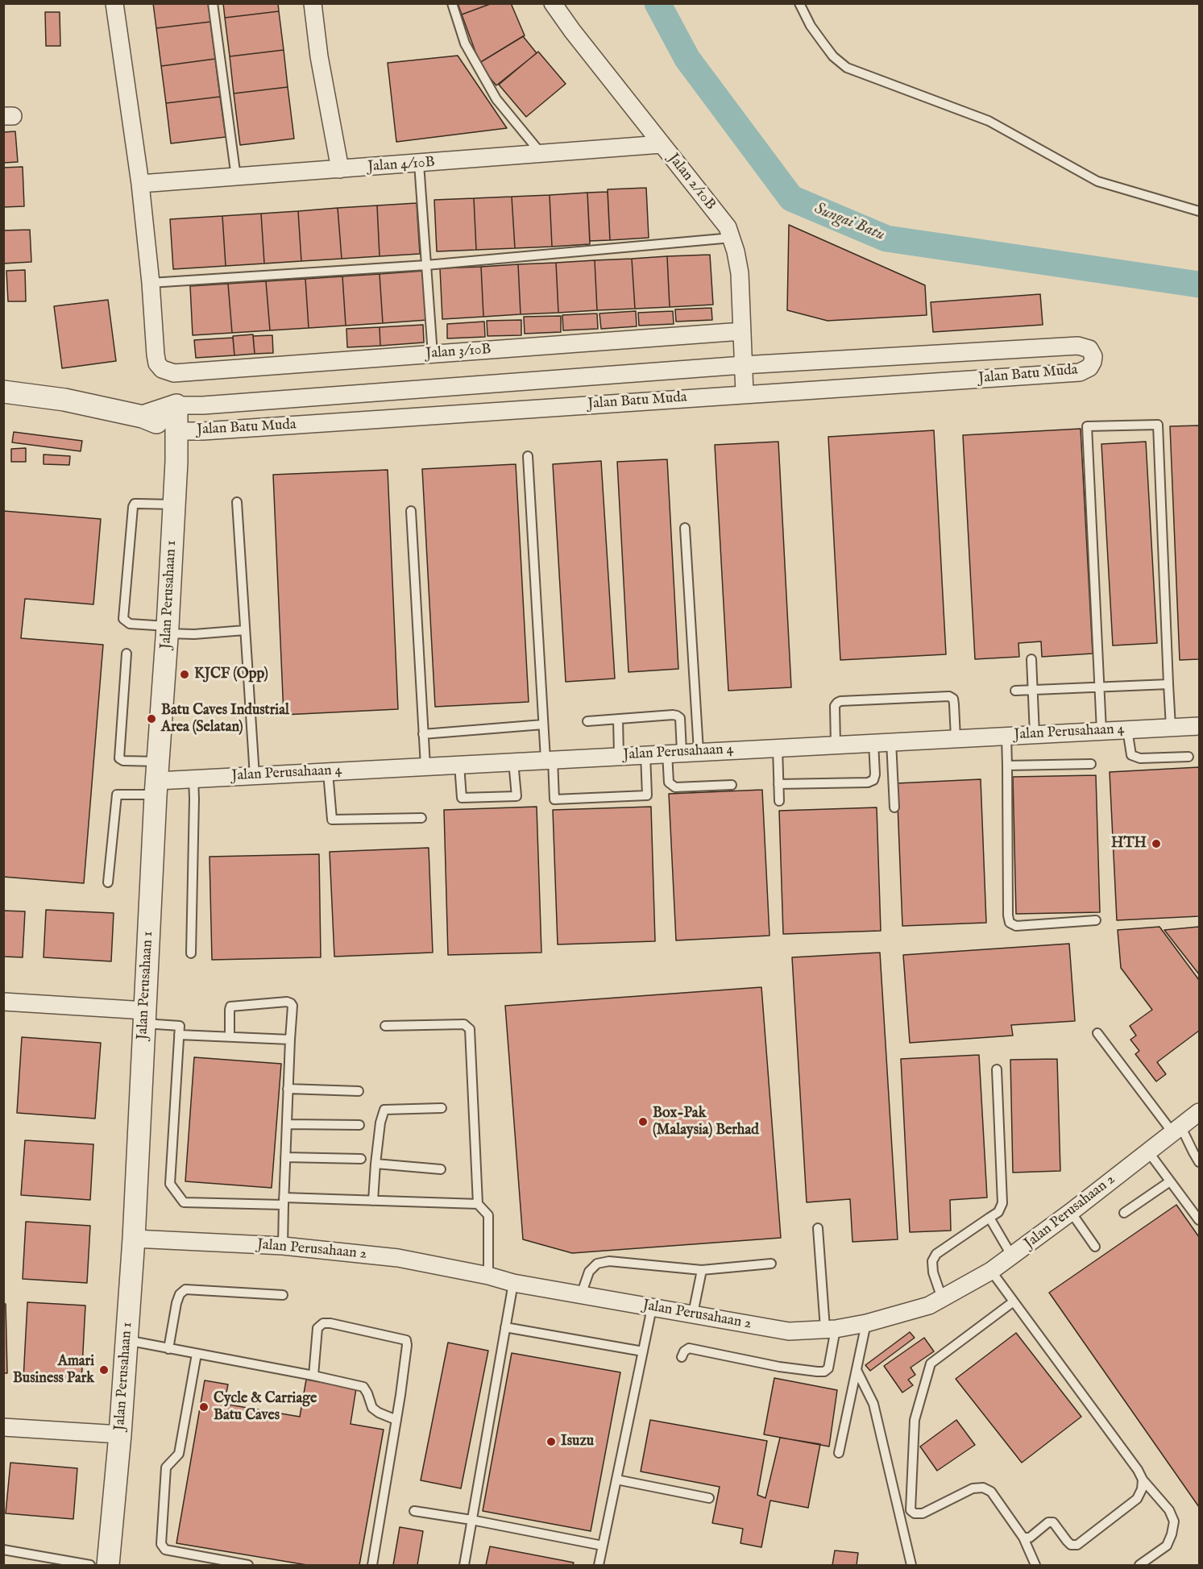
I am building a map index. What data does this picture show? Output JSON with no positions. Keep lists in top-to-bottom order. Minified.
{"streets":{"street":["Jalan 4/10B","Jalan 2/10B","Jalan 3/10B","Jalan Batu Muda","Jalan Perusahaan 1","Jalan Perusahaan 4","Jalan Perusahaan 2"]},"crossings":[["Jalan 4/10B","Jalan 2/10B"],["Jalan 2/10B","Jalan 3/10B"],["Jalan 2/10B","Jalan Batu Muda"],["Jalan Batu Muda","Jalan Perusahaan 1"],["Jalan Perusahaan 1","Jalan Perusahaan 4"],["Jalan Perusahaan 1","Jalan Perusahaan 2"]],"water":["Sungai Batu"],"places":["KJCF (Opp)","Batu Caves Industrial Area (Selatan)","HTH","Box-Pak (Malaysia) Berhad","Amari Business Park","Cycle & Carriage Batu Caves","Isuzu"]}
